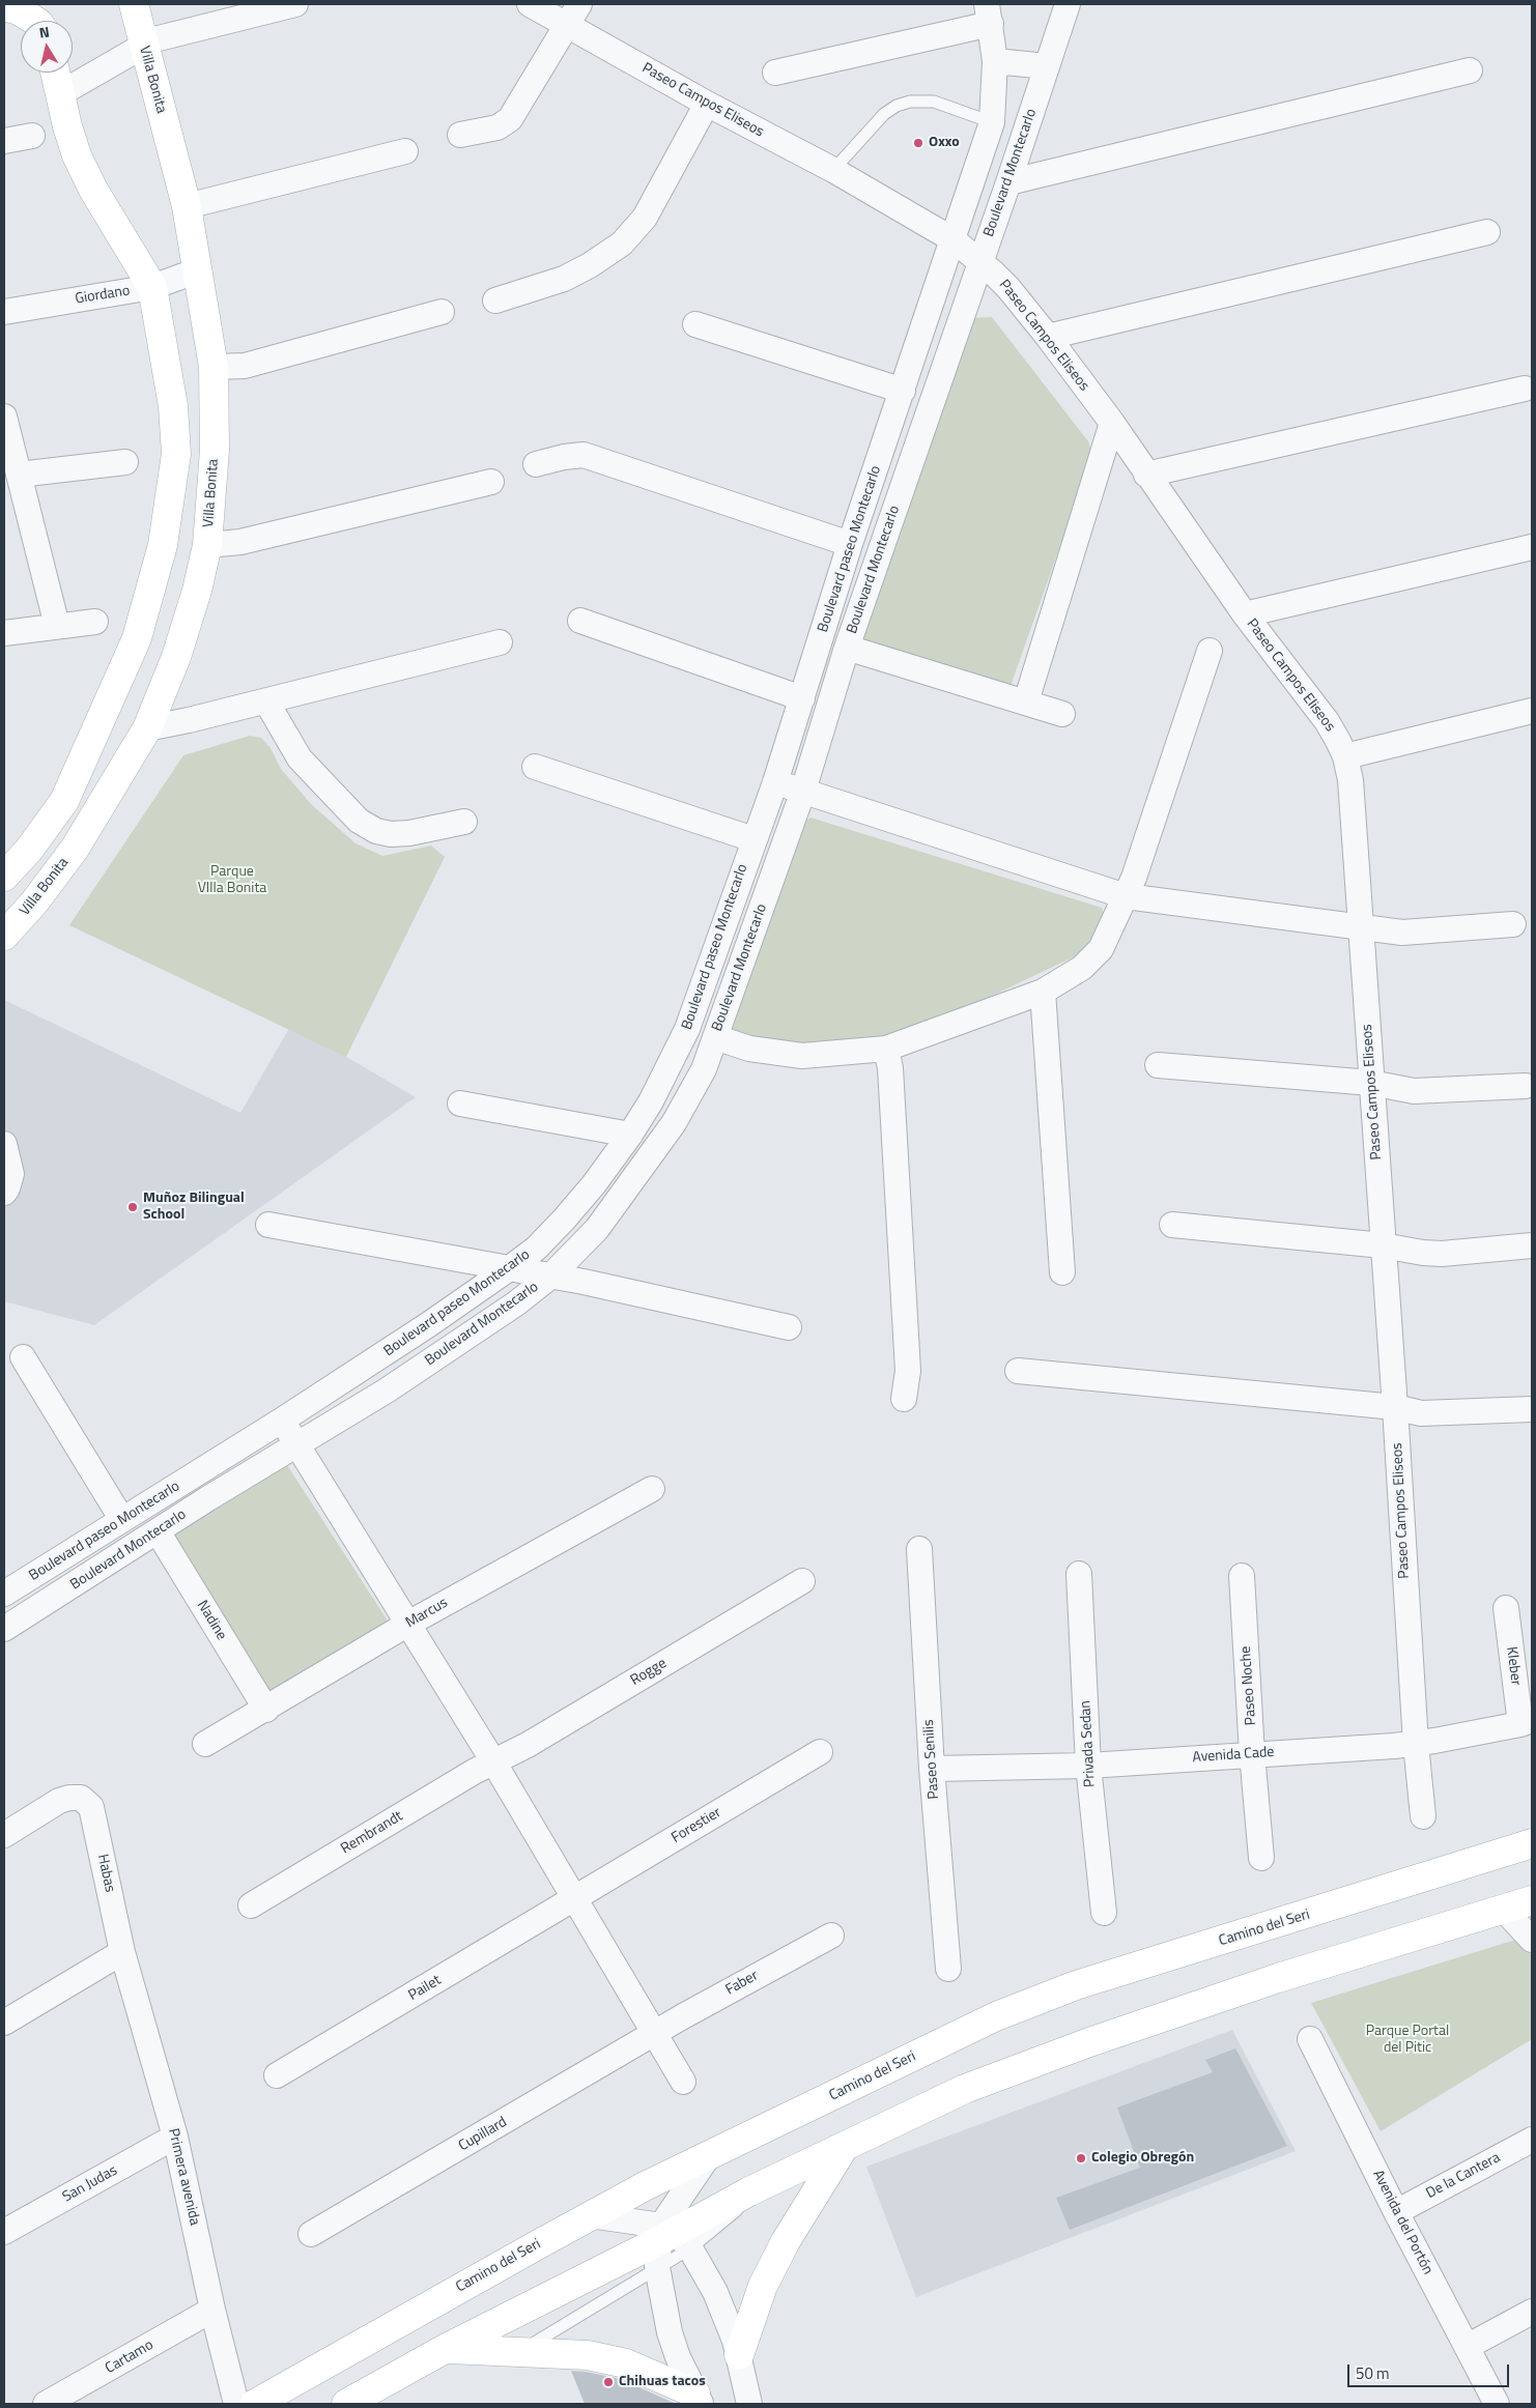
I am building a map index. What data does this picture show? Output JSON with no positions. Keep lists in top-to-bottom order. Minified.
{"streets":{"main road":["Villa Bonita","Camino del Seri"],"street":["Paseo Campos Eliseos","Boulevard Montecarlo","Giordano","Boulevard paseo Montecarlo","Marcus","Nadine","Kleber","Rogge","Paseo Noche","Privada Sedan","Avenida Cade","Paseo Senilis","Forestier","Rembrandt","Habas","Faber","Pailet","Cupillard","De la Cantera","Primera avenida","San Judas","Avenida del Portón","Cartamo"]},"crossings":[["Villa Bonita","Giordano"],["Paseo Campos Eliseos","Boulevard Montecarlo"],["Paseo Campos Eliseos","Boulevard paseo Montecarlo"],["Paseo Campos Eliseos","Avenida Cade"],["Boulevard Montecarlo","Nadine"],["Marcus","Nadine"],["Kleber","Avenida Cade"],["Rogge","Rembrandt"],["Paseo Noche","Avenida Cade"],["Privada Sedan","Avenida Cade"],["Avenida Cade","Paseo Senilis"],["Forestier","Pailet"],["Habas","Primera avenida"],["Faber","Cupillard"],["De la Cantera","Avenida del Portón"],["Primera avenida","San Judas"],["Primera avenida","Cartamo"]],"parks":["Parque VIlla Bonita","Parque Portal del Pitic"],"places":["Oxxo","Muñoz Bilingual School","Colegio Obregón","Chihuas tacos"],"scale_bar":"50 m","north":"top"}
